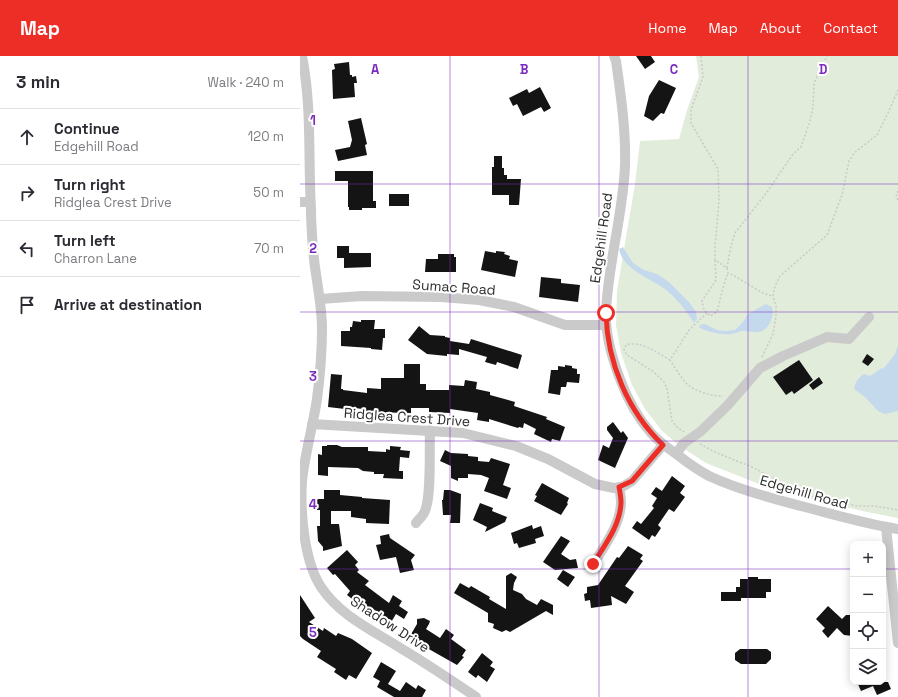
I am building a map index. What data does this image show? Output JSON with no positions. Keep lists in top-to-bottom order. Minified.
{"streets":{"street":["Edgehill Road","Sumac Road","Ridglea Crest Drive","Shadow Drive"]},"crossings":[["Edgehill Road","Sumac Road"],["Sumac Road","Shadow Drive"],["Ridglea Crest Drive","Shadow Drive"]],"page":{"header":"Map","nav":["Home","Map","About","Contact"],"heading":["3 min","Walk · 240 m"],"list":[["Continue","Edgehill Road","120 m"],["Turn right","Ridglea Crest Drive","50 m"],["Turn left","Charron Lane","70 m"],"Arrive at destination"],"map_buttons":["+","−"]},"grid":{"columns":["A","B","C","D"],"rows":["1","2","3","4","5"]}}
